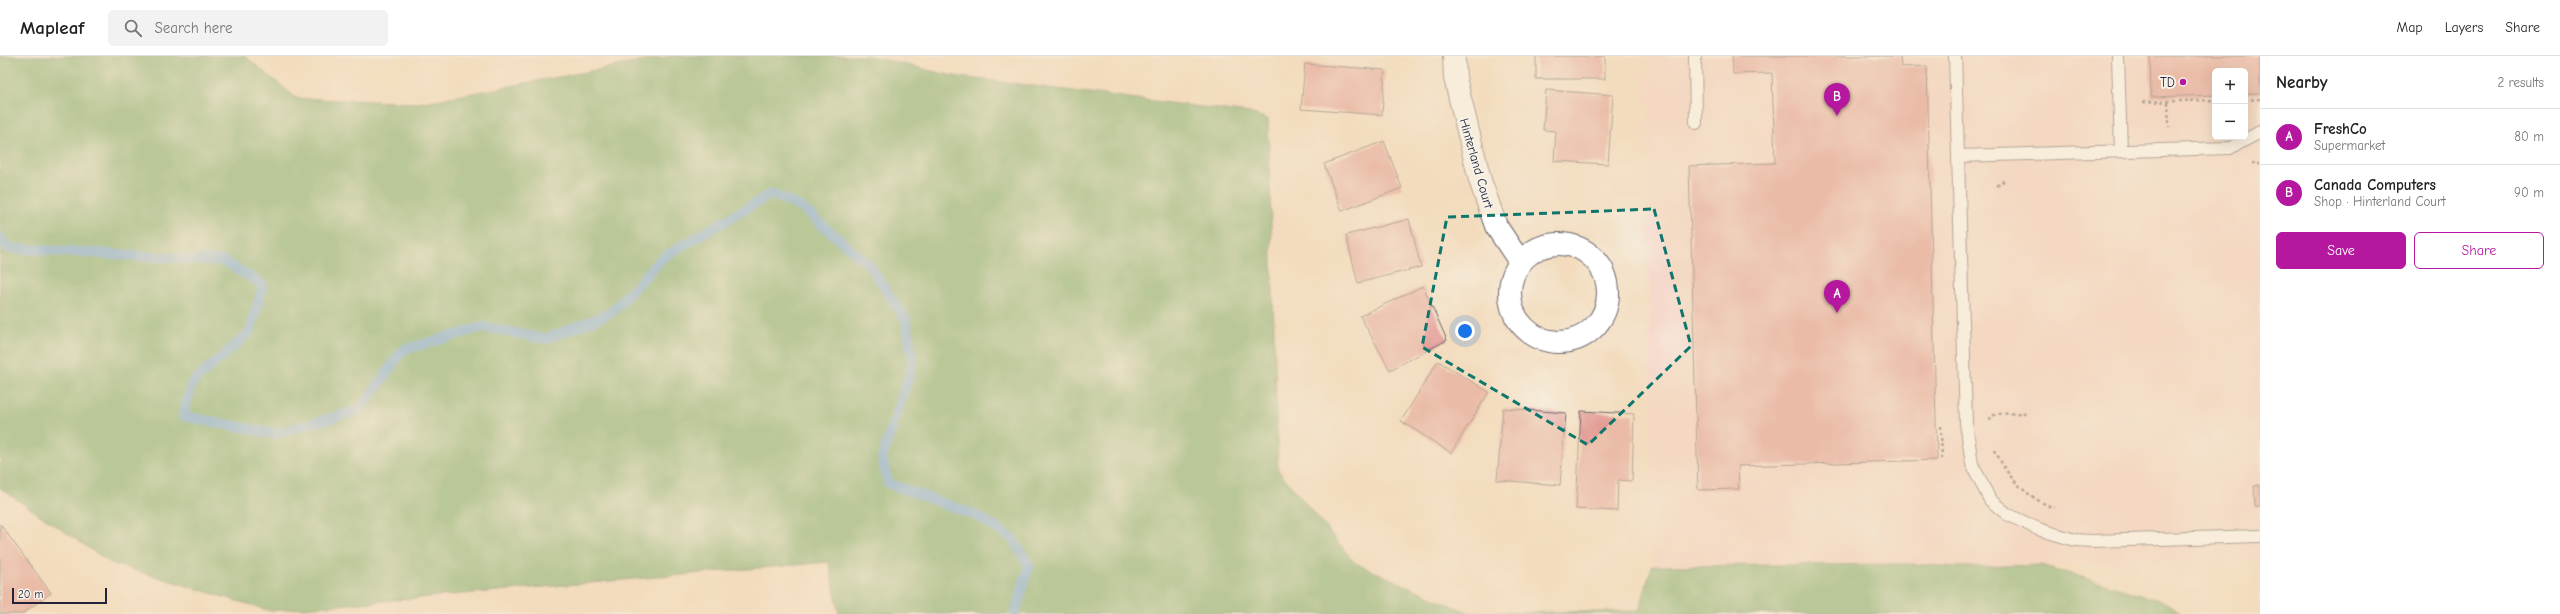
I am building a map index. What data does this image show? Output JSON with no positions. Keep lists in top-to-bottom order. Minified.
{"streets":{"street":["Hinterland Court"]},"places":["TD"],"scale_bar":"20 m","page":{"header":"Mapleaf","search":"Search here","nav":["Map","Layers","Share"],"heading":["Nearby","2 results"],"map_buttons":["+","−"],"pins":["B","A"],"list":[{"mark":"A","name":"FreshCo","note":"Supermarket","value":"80 m"},{"mark":"B","name":"Canada Computers","note":"Shop · Hinterland Court","value":"90 m"}],"buttons":["Save","Share"],"scale":"20 m"}}
